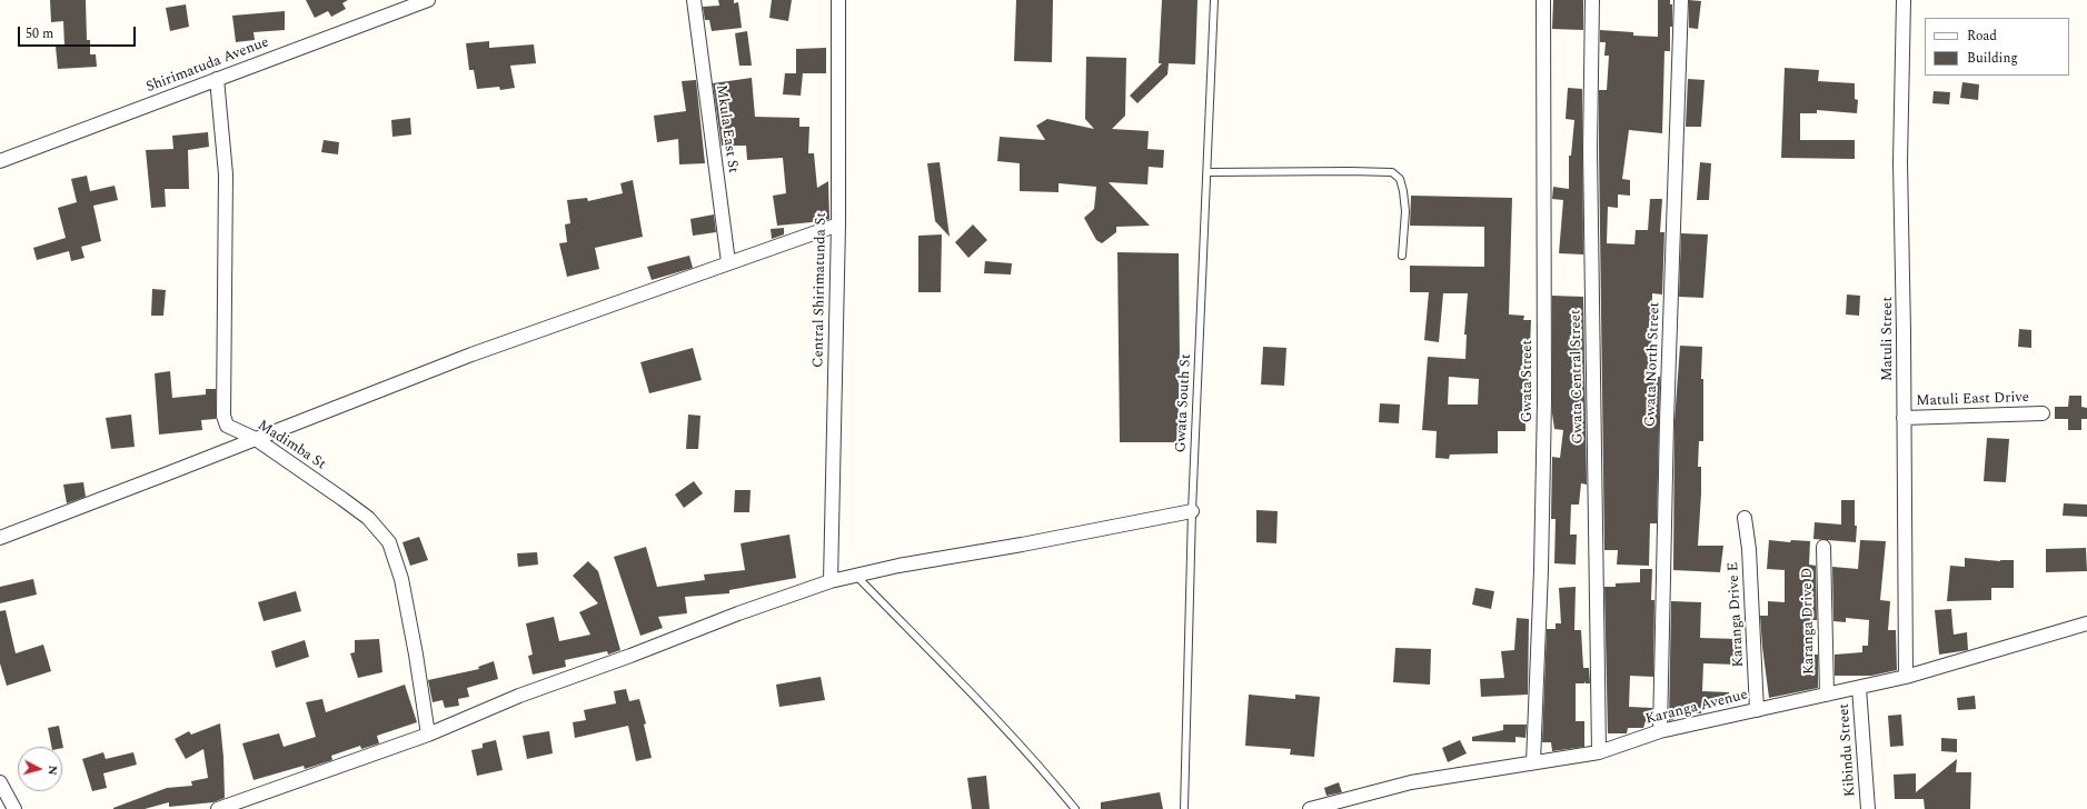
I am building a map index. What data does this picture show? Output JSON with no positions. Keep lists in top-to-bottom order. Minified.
{"streets":{"street":["Shirimatuda Avenue","Mkula East St","Central Shirimatunda St","Matuli Street","Gwata North Street","Gwata Central Street","Gwata Street","Matuli East Drive","Madimba St","Karanga Drive E","Karanga Drive D","Karanga Avenue","Kibindu Street"],"lane":["Gwata South St"]},"crossings":[["Shirimatuda Avenue","Madimba St"],["Matuli Street","Matuli East Drive"],["Matuli Street","Karanga Avenue"],["Gwata North Street","Karanga Avenue"],["Gwata Central Street","Karanga Avenue"],["Gwata Street","Karanga Avenue"],["Karanga Drive E","Karanga Avenue"],["Karanga Drive D","Karanga Avenue"],["Karanga Avenue","Kibindu Street"]],"legend":["Road","Building"],"scale_bar":"50 m","north":"right"}
